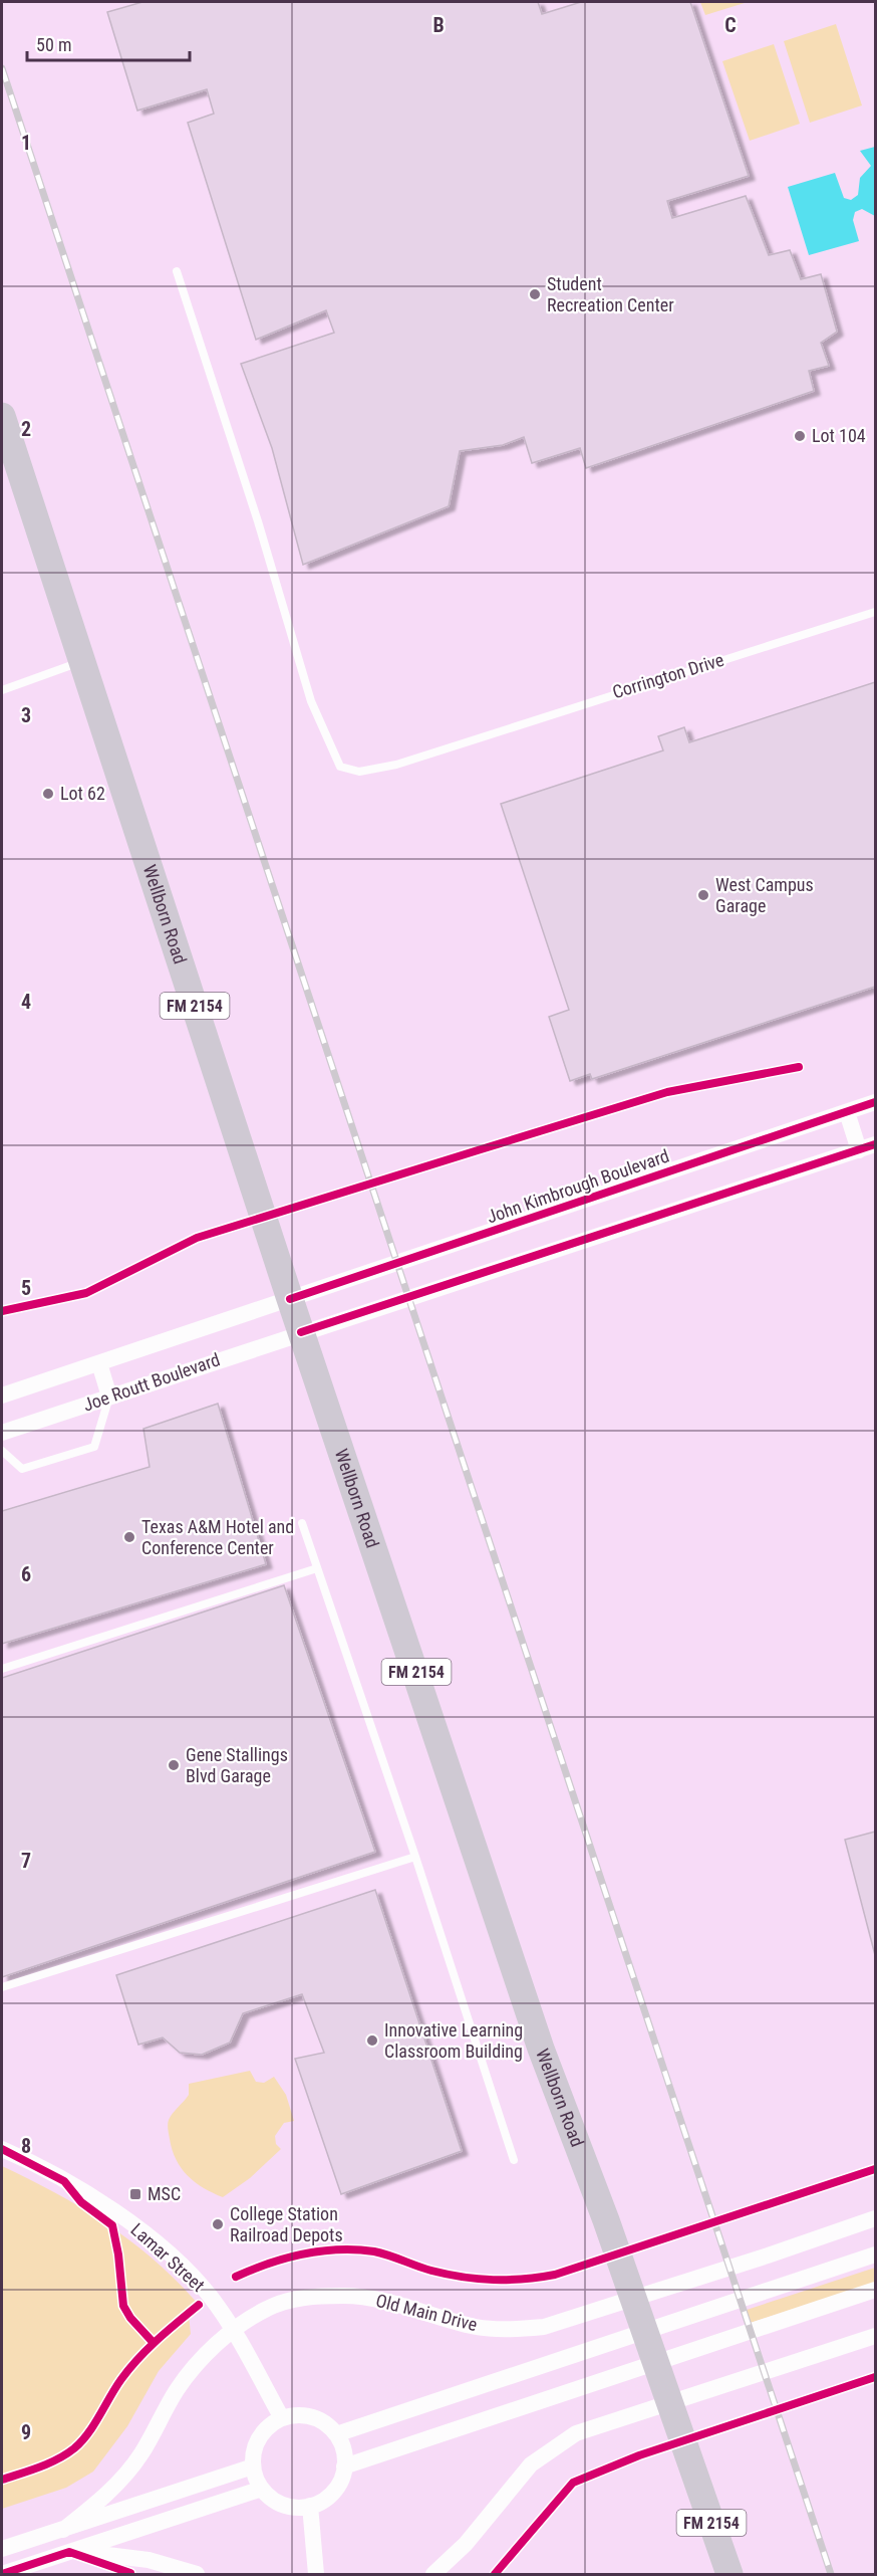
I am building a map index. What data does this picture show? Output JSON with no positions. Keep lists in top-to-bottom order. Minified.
{"streets":{"main road":["Wellborn Road","FM 2154"],"street":["John Kimbrough Boulevard","Joe Routt Boulevard","Lamar Street","Old Main Drive"],"lane":["Corrington Drive"]},"crossings":[["Wellborn Road","John Kimbrough Boulevard"],["Wellborn Road","Joe Routt Boulevard"],["John Kimbrough Boulevard","Joe Routt Boulevard"],["Lamar Street","Old Main Drive"]],"places":{"other":["Student Recreation Center","Lot 104","Lot 62","West Campus Garage","Texas A&M Hotel and Conference Center","Gene Stallings Blvd Garage","Innovative Learning Classroom Building","College Station Railroad Depots"],"transit":["MSC"]},"scale_bar":"50 m","grid":{"columns":["B","C"],"rows":["1","2","3","4","5","6","7","8","9"]}}
